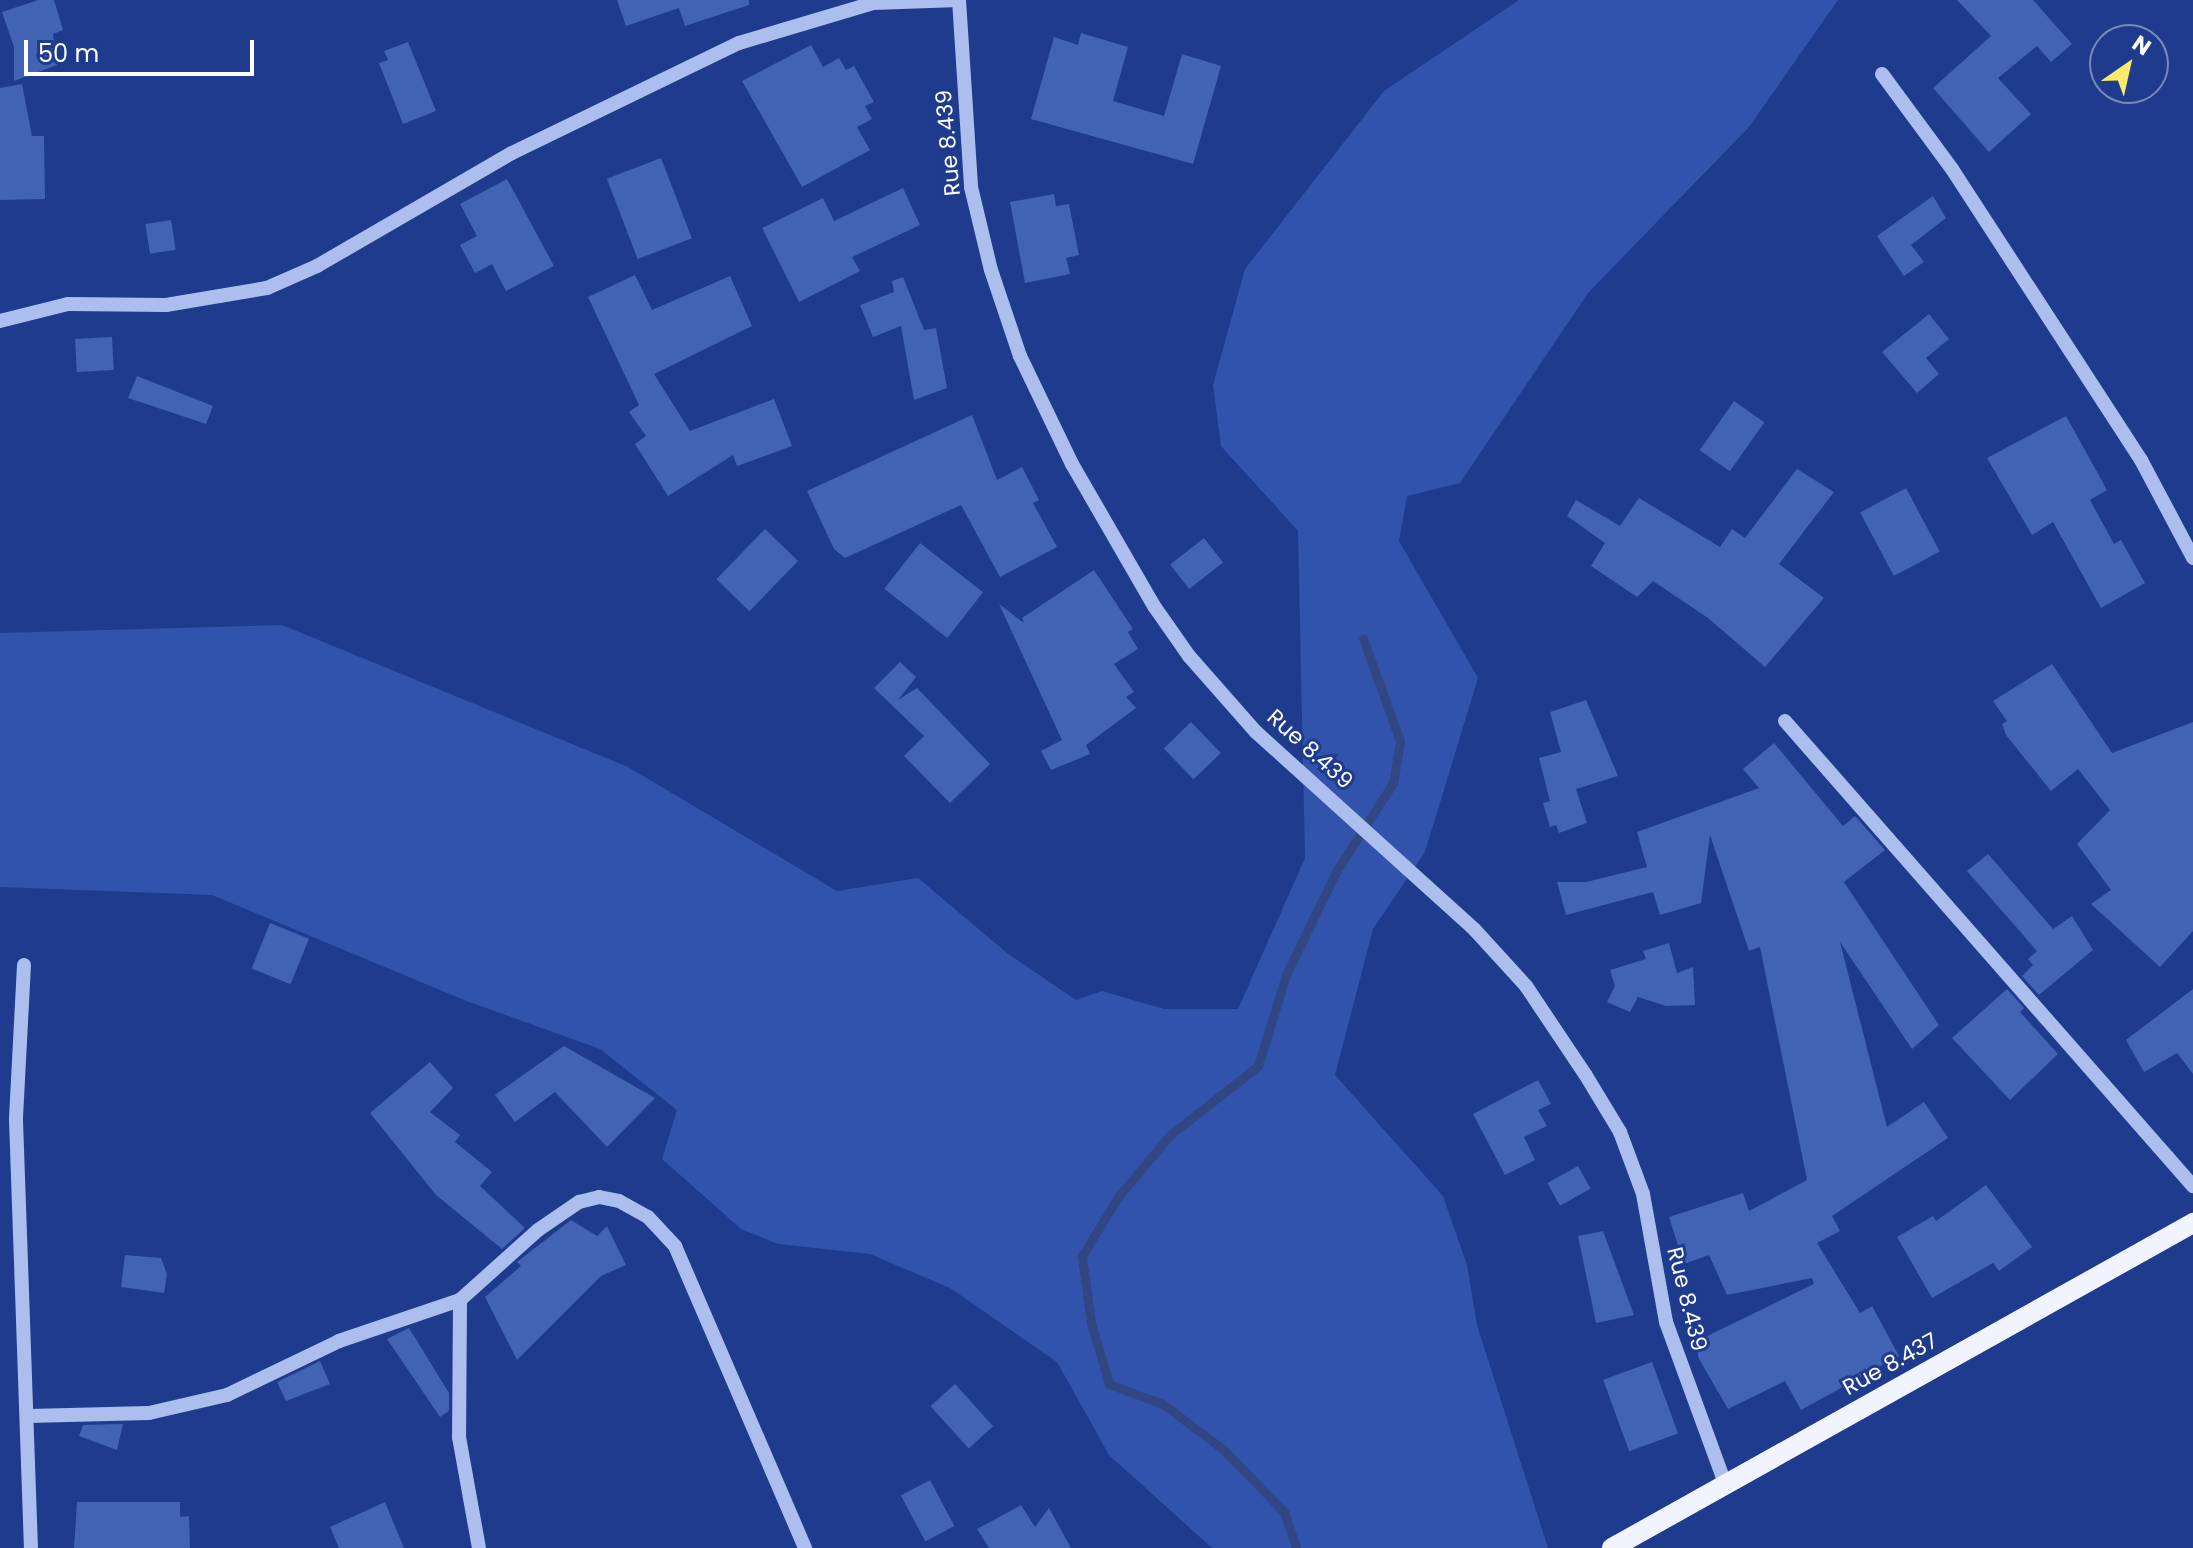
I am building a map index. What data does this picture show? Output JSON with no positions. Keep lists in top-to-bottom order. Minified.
{"streets":{"main road":["Rue 8.437"],"street":["Rue 8.439"]},"crossings":[["Rue 8.439","Rue 8.437"]],"scale_bar":"50 m","north":"top right"}
